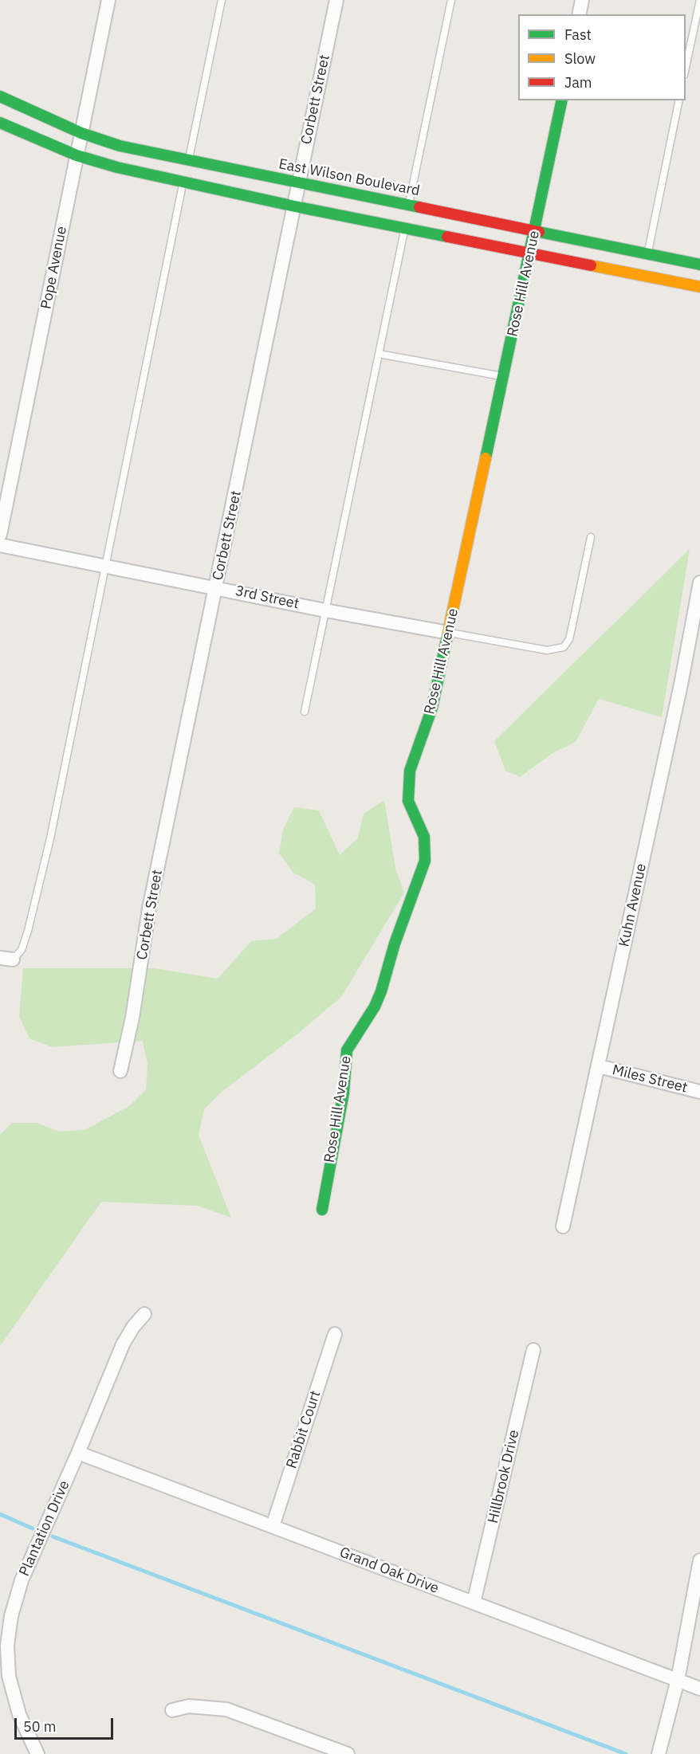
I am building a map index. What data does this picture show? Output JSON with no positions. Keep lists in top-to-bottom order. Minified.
{"streets":{"main road":["East Wilson Boulevard","Rose Hill Avenue"],"street":["Corbett Street","Pope Avenue","3rd Street","Kuhn Avenue","Miles Street","Rabbit Court","Hillbrook Drive","Plantation Drive","Grand Oak Drive"]},"crossings":[["Corbett Street","East Wilson Boulevard"],["Corbett Street","3rd Street"],["East Wilson Boulevard","Pope Avenue"],["East Wilson Boulevard","Rose Hill Avenue"],["Rose Hill Avenue","3rd Street"],["Kuhn Avenue","Miles Street"],["Rabbit Court","Grand Oak Drive"],["Hillbrook Drive","Grand Oak Drive"],["Plantation Drive","Grand Oak Drive"]],"legend":["Fast","Slow","Jam"],"scale_bar":"50 m"}
